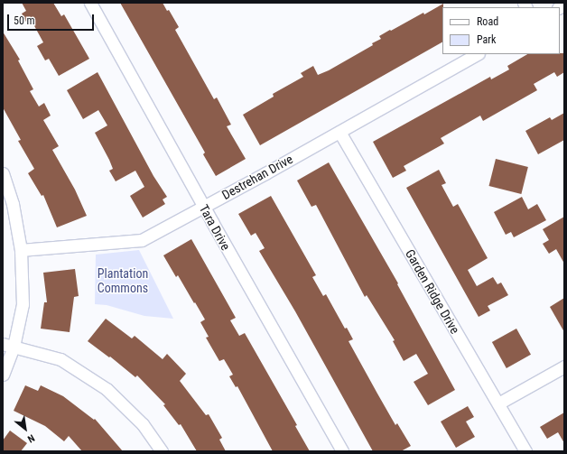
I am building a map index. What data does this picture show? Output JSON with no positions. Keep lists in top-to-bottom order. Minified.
{"streets":{"street":["Destrehan Drive","Tara Drive","Garden Ridge Drive"]},"crossings":[["Destrehan Drive","Tara Drive"],["Destrehan Drive","Garden Ridge Drive"]],"parks":["Plantation Commons"],"legend":["Road","Park"],"scale_bar":"50 m","north":"bottom right"}
